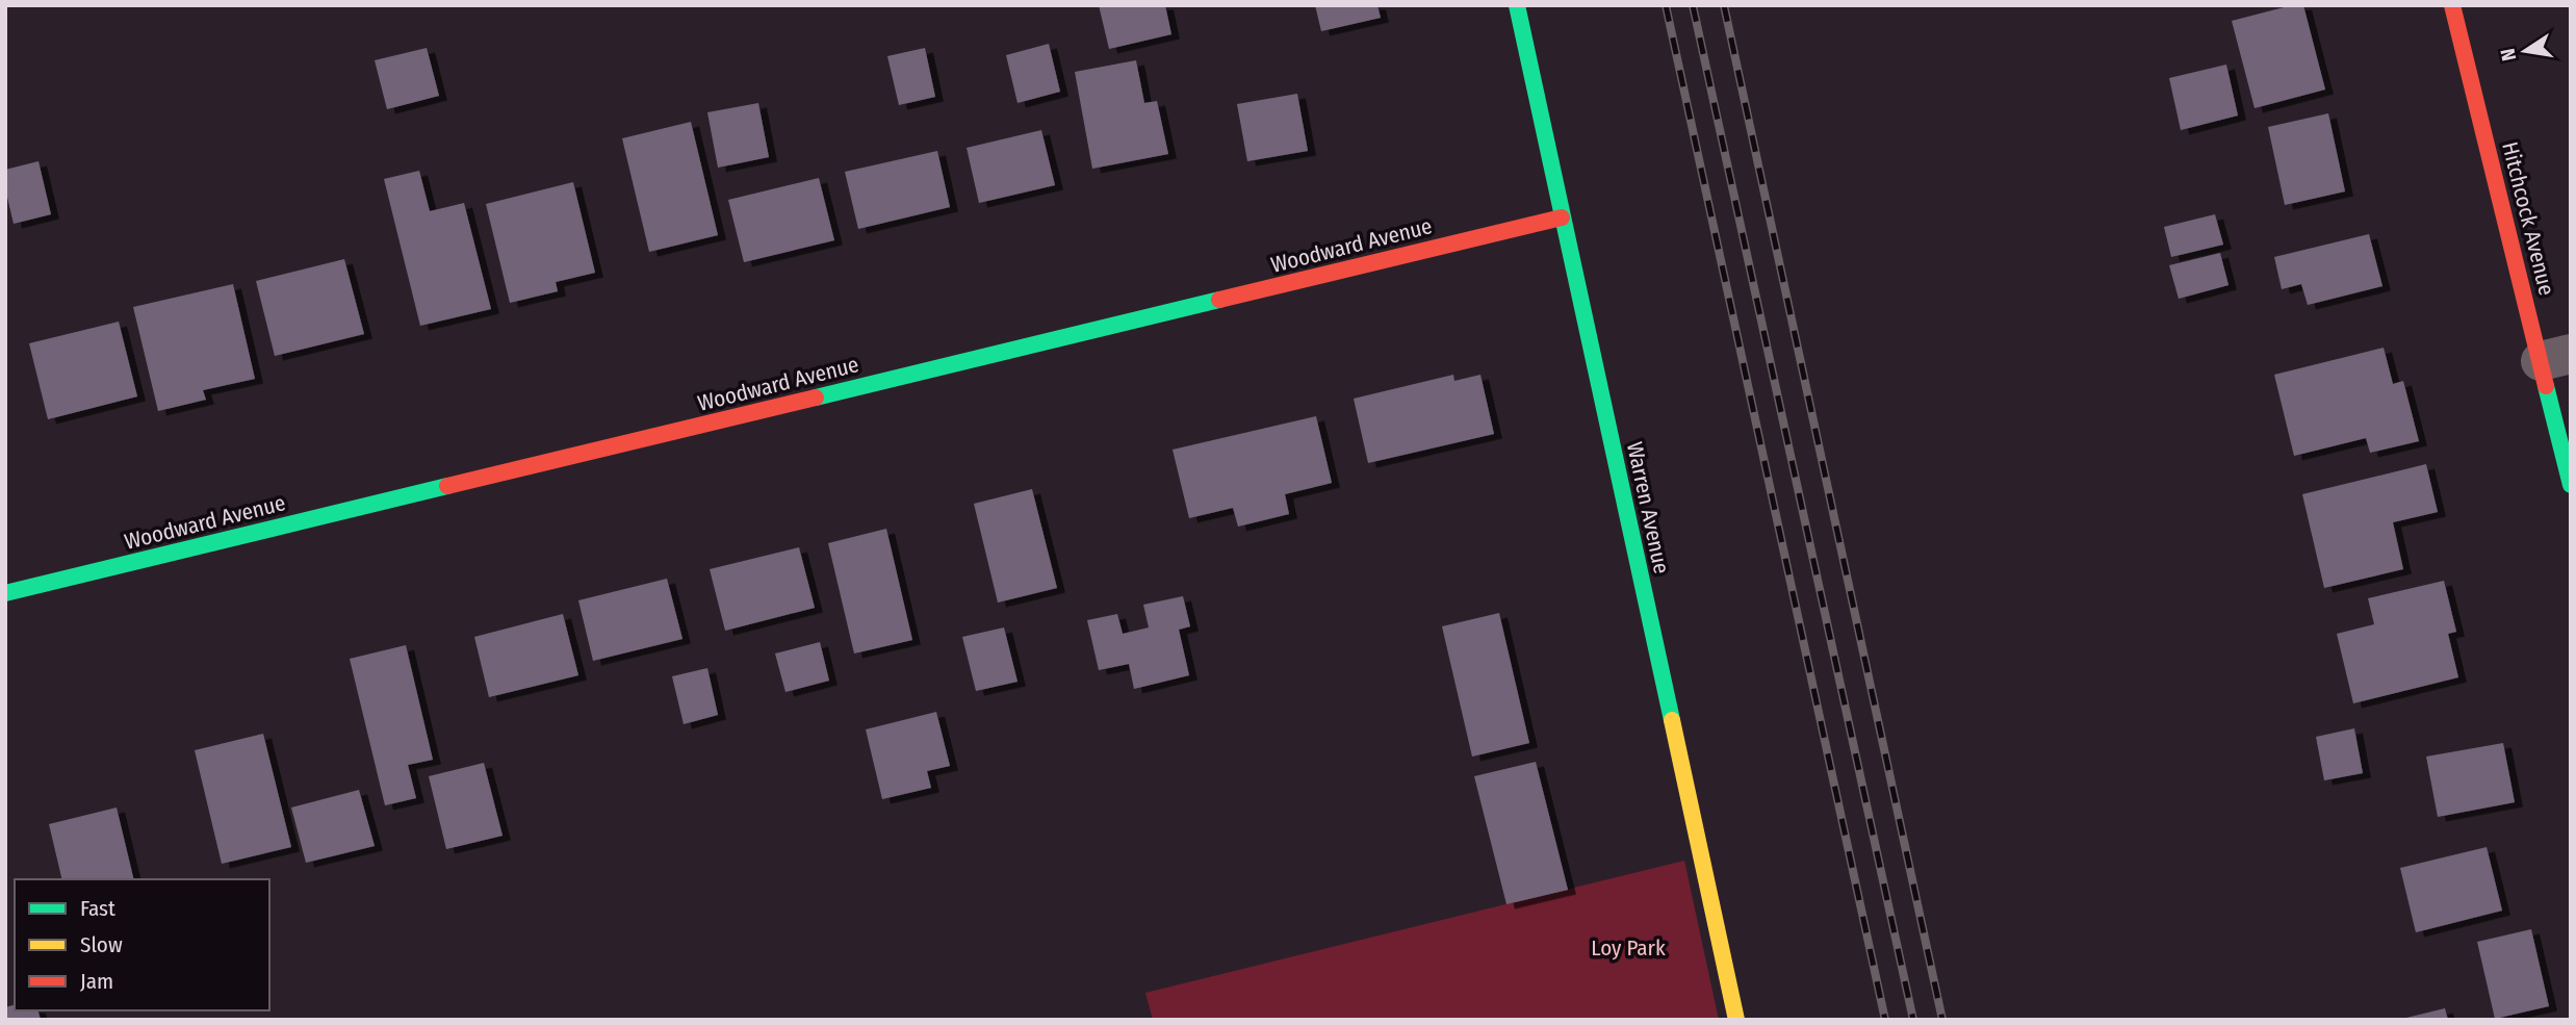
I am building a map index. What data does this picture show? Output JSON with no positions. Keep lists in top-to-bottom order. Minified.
{"streets":{"street":["Hitchcock Avenue","Woodward Avenue","Warren Avenue"]},"crossings":[["Woodward Avenue","Warren Avenue"]],"parks":["Loy Park"],"legend":["Fast","Slow","Jam"],"north":"left"}
